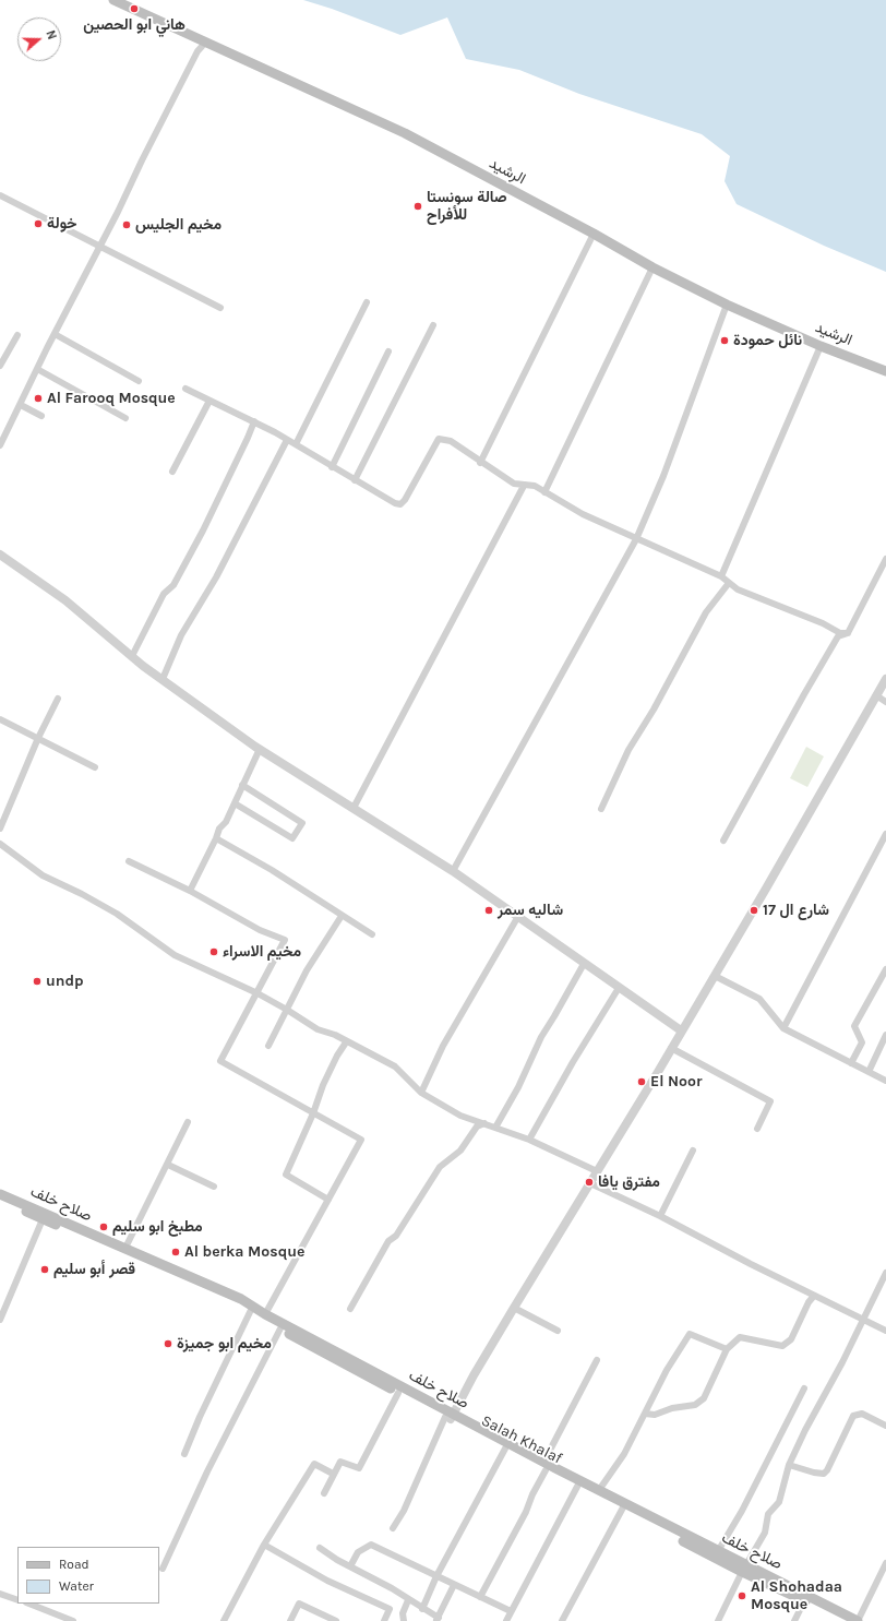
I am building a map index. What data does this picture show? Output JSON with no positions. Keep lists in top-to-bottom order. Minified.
{"streets":{"main road":["الرشيد","صلاح خلف","Salah Khalaf"]},"crossings":[["صلاح خلف","Salah Khalaf"]],"places":["هاني ابو الحصين","صالة سونستا للأفراح","خولة","مخيم الجليس","نائل حمودة","Al Farooq Mosque","شاليه سمر","شارع ال 17","مخيم الاسراء","undp","El Noor","مفترق يافا","مطبخ ابو سليم","Al berka Mosque","قصر أبو سليم","مخيم ابو جميزة","Al Shohadaa Mosque"],"legend":["Road","Water"],"north":"right"}
